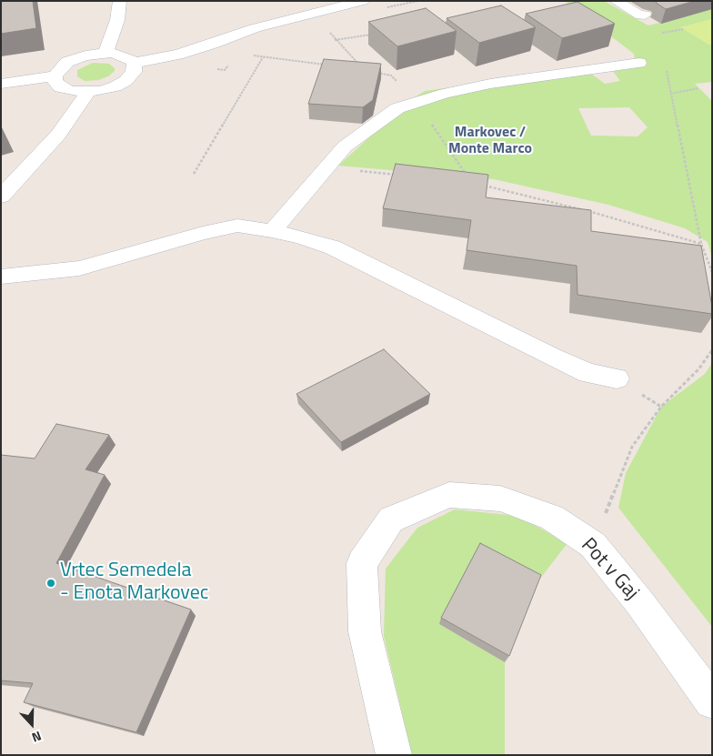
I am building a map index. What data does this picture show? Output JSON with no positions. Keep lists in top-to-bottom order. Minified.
{"streets":{"street":["Pot v Gaj"]},"districts":["Markovec / Monte Marco"],"places":["Vrtec Semedela - Enota Markovec"],"north":"bottom"}
